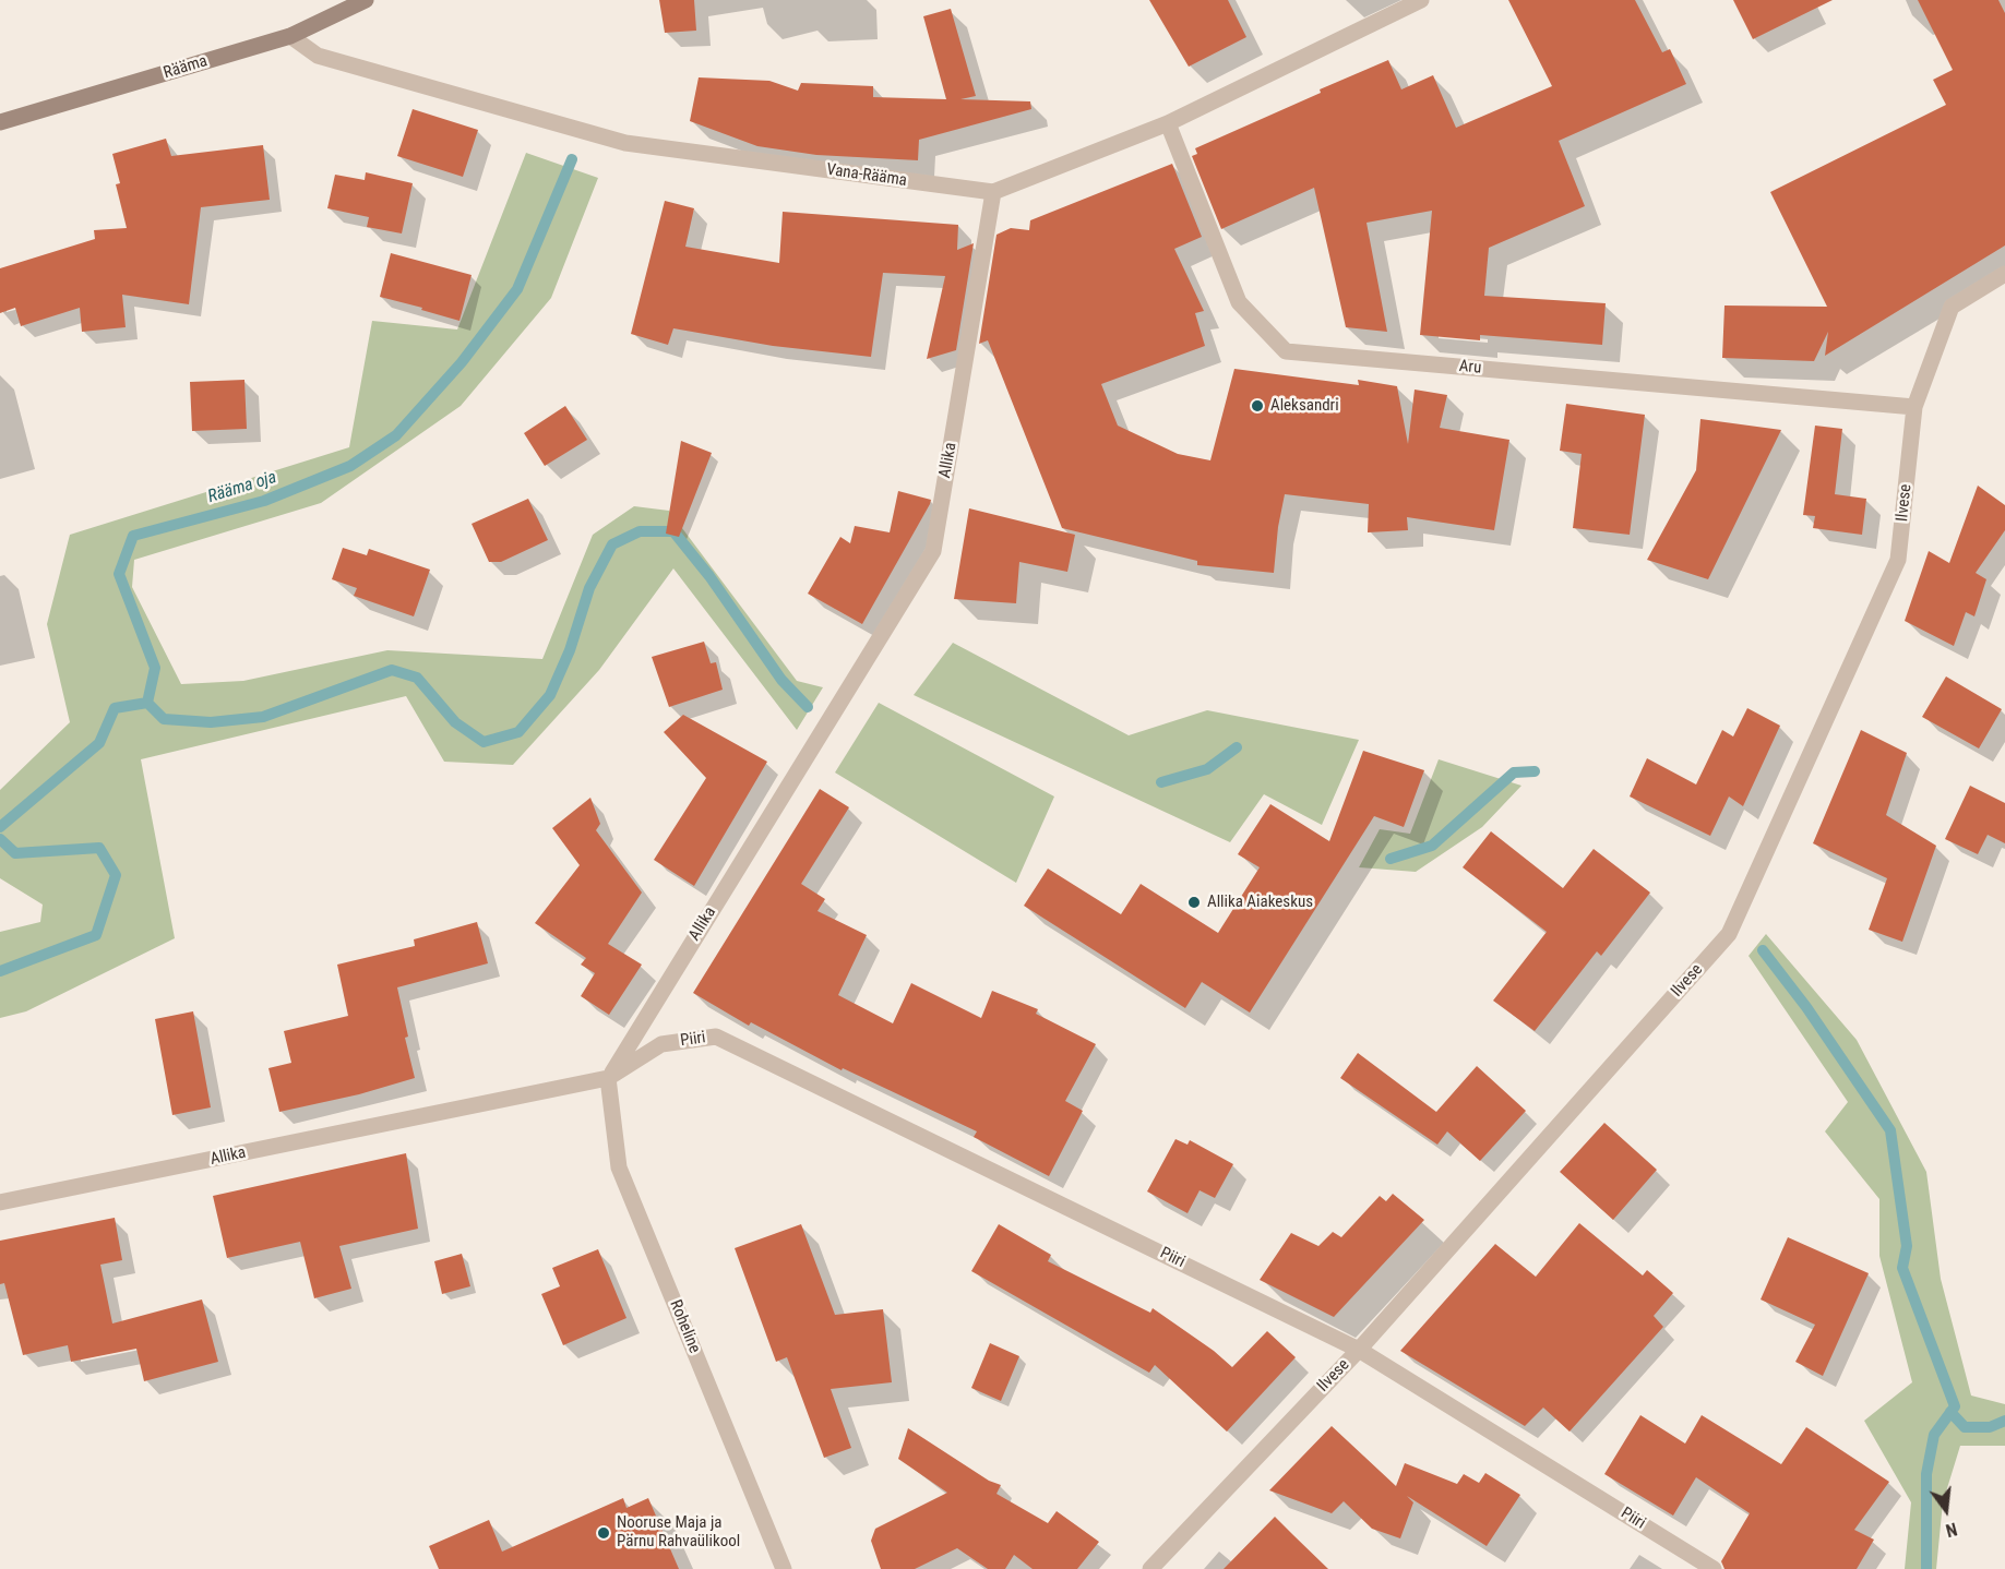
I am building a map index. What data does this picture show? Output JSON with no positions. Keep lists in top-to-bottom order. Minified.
{"streets":{"main road":["Rääma"],"street":["Vana-Rääma","Aru","Allika","Ilvese","Piiri","Roheline"]},"crossings":[["Rääma","Vana-Rääma"],["Vana-Rääma","Aru"],["Vana-Rääma","Allika"],["Aru","Ilvese"],["Allika","Piiri"],["Allika","Roheline"],["Ilvese","Piiri"],["Piiri","Roheline"]],"water":["Rääma oja"],"places":["Aleksandri","Allika Aiakeskus","Nooruse Maja ja Pärnu Rahvaülikool"],"north":"bottom"}
